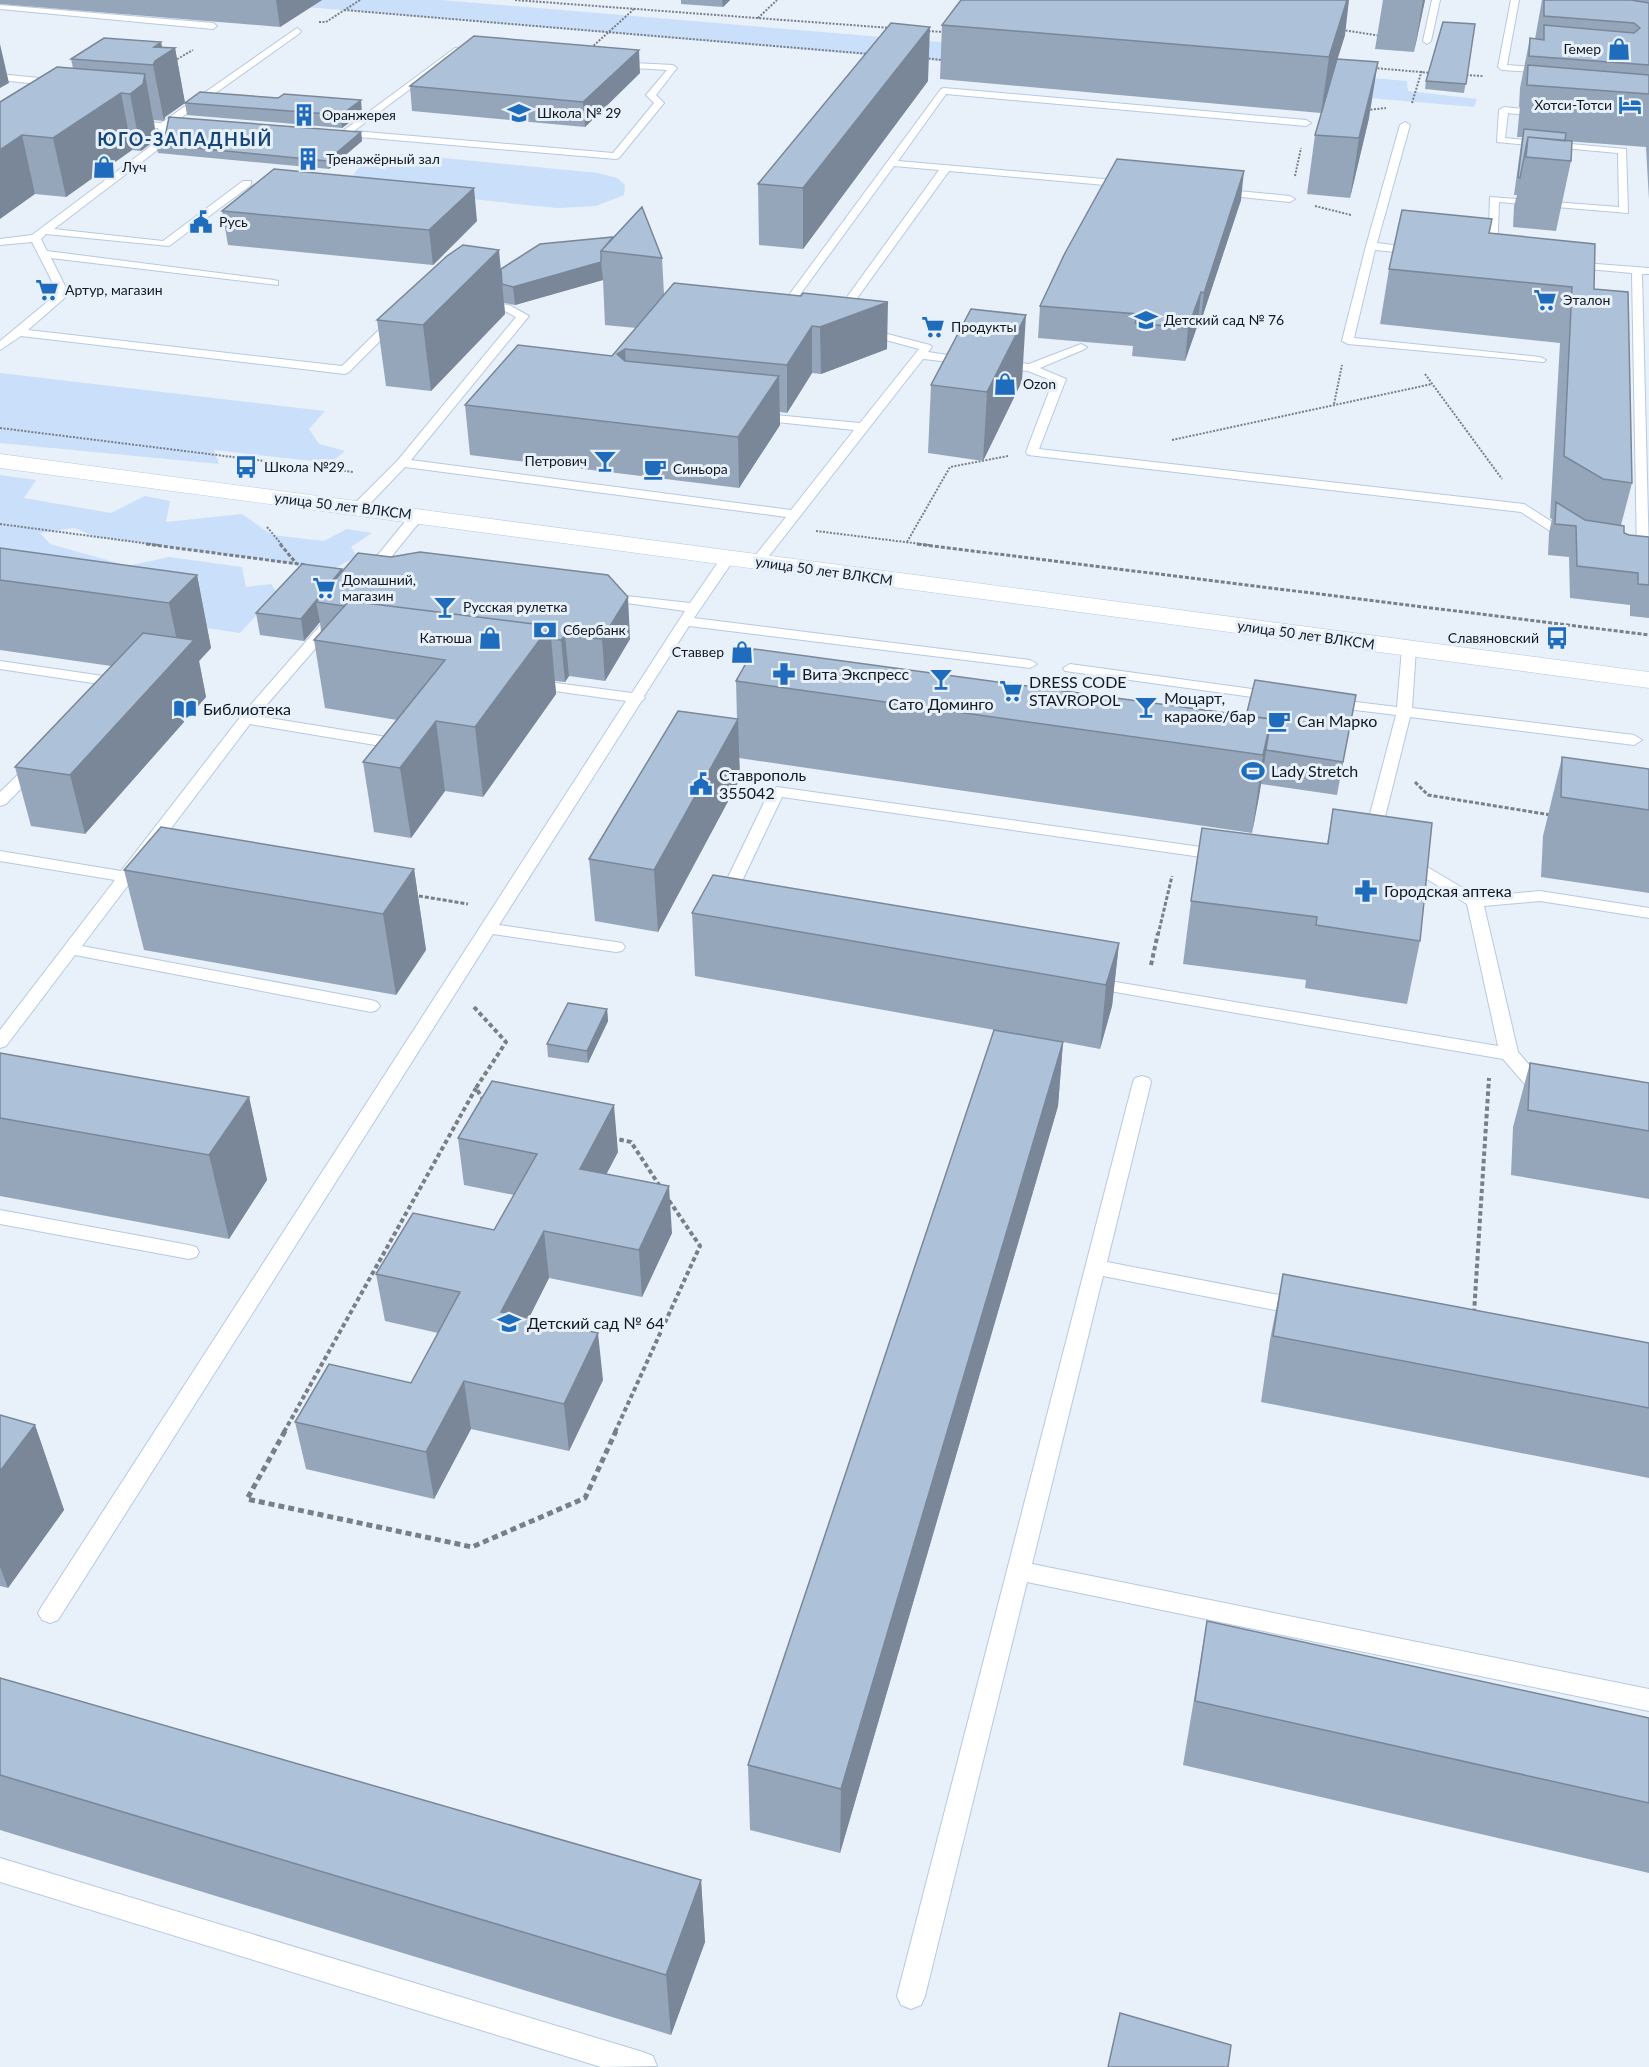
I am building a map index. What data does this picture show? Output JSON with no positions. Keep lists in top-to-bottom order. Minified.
{"streets":{"street":["улица 50 лет ВЛКСМ"]},"districts":["ЮГО-ЗАПАДНЫЙ"],"places":{"shop":["Гемер","Луч","Ozon","Катюша","Ставвер"],"hotel":["Хотси-Тотси"],"school or university":["Школа № 29","Детский сад № 76","Детский сад № 64"],"building":["Оранжерея","Тренажёрный зал"],"public building":["Русь","Ставрополь 355042"],"supermarket":["Артур, магазин","Эталон","Продукты","Домашний, магазин","DRESS CODE STAVROPOL"],"bar":["Петрович","Русская рулетка","Сато Доминго","Моцарт, караоке/бар"],"bus stop":["Школа №29","Славяновский"],"cafe":["Синьора","Сан Марко"],"bank":["Сбербанк"],"pharmacy":["Вита Экспресс","Городская аптека"],"library":["Библиотека"],"sports":["Lady Stretch"]}}
